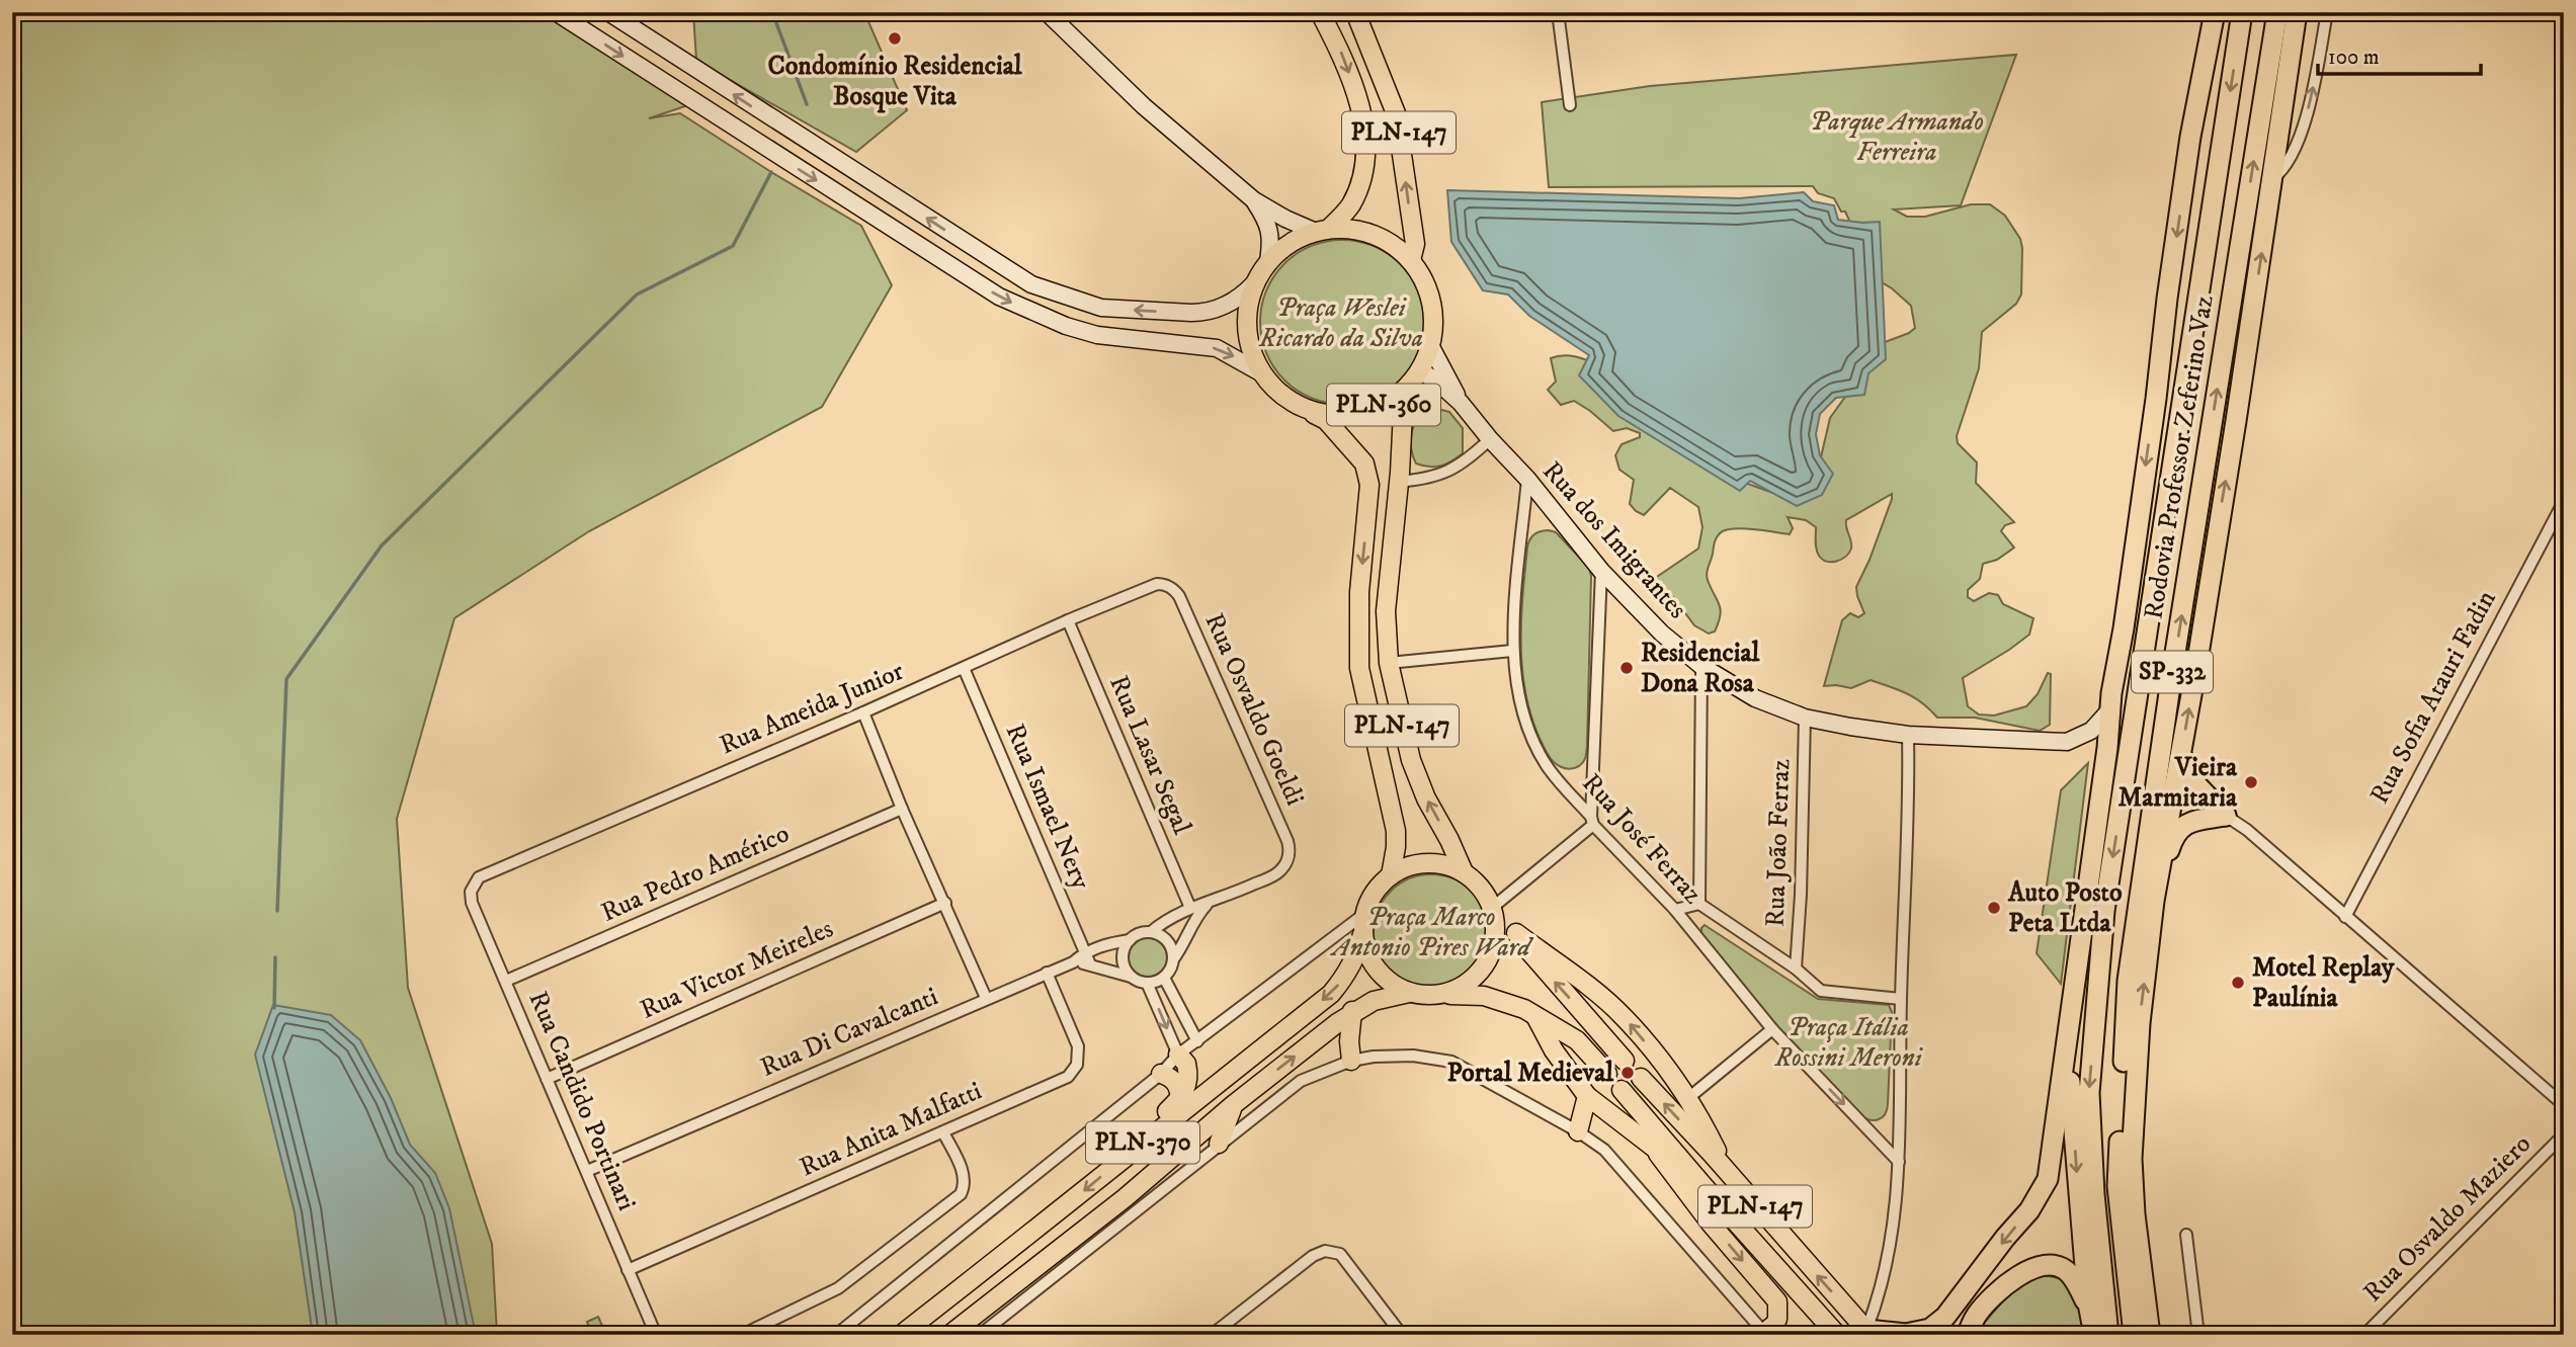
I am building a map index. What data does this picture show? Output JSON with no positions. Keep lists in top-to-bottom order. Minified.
{"streets":{"highway":["Rodovia Professor Zeferino Vaz","SP-332"],"main road":["PLN-147","PLN-360","Rua dos Imigrantes","PLN-370"],"street":["Rua Sofia Atauri Fadin","Rua Ameida Junior","Rua Osvaldo Goeldi","Rua Lasar Segal","Rua Ismael Nery","Rua José Ferraz","Rua João Ferraz","Rua Pedro Américo","Rua Victor Meireles","Rua Di Cavalcanti","Rua Candido Portinari","Rua Anita Malfatti","Rua Osvaldo Maziero"]},"crossings":[["PLN-147","PLN-360"],["PLN-147","Rua dos Imigrantes"],["PLN-147","PLN-370"],["PLN-360","Rua dos Imigrantes"],["Rua dos Imigrantes","Rua José Ferraz"],["Rua dos Imigrantes","Rua João Ferraz"],["Rua Ameida Junior","Rua Osvaldo Goeldi"],["Rua Ameida Junior","Rua Lasar Segal"],["Rua Ameida Junior","Rua Ismael Nery"],["Rua Ameida Junior","Rua Candido Portinari"],["Rua Ismael Nery","Rua Di Cavalcanti"],["Rua Pedro Américo","Rua Candido Portinari"],["Rua Victor Meireles","Rua Candido Portinari"],["Rua Di Cavalcanti","Rua Candido Portinari"],["Rua Di Cavalcanti","Rua Anita Malfatti"],["Rua Candido Portinari","Rua Anita Malfatti"]],"parks":["Parque Armando Ferreira","Praça Weslei Ricardo da Silva","Praça Marco Antonio Pires Ward","Praça Itália Rossini Meroni"],"places":["Condomínio Residencial Bosque Vita","Residencial Dona Rosa","Vieira Marmitaria","Auto Posto Peta Ltda","Motel Replay Paulínia","Portal Medieval"],"scale_bar":"100 m"}
